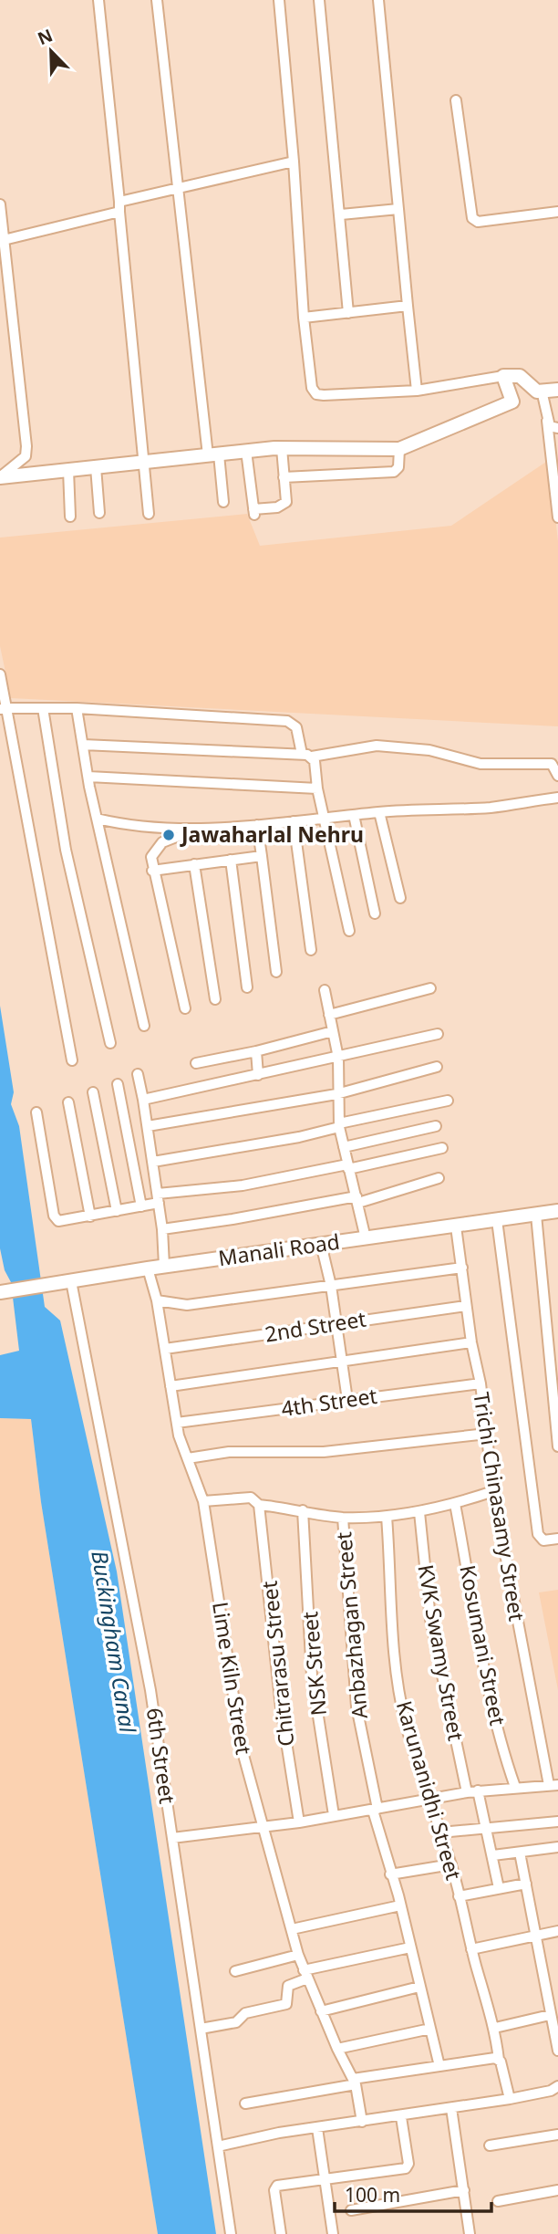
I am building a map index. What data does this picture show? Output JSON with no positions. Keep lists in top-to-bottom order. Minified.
{"streets":{"street":["Manali Road","2nd Street","4th Street","Trichi Chinasamy Street","Anbazhagan Street","Kosumani Street","KVK Swamy Street","Chitrarasu Street","NSK Street","Lime Kiln Street","6th Street","Karunanidhi Street"]},"crossings":[["Manali Road","Trichi Chinasamy Street"],["Manali Road","Lime Kiln Street"],["Manali Road","6th Street"],["2nd Street","Trichi Chinasamy Street"],["2nd Street","Lime Kiln Street"],["4th Street","Trichi Chinasamy Street"],["4th Street","Lime Kiln Street"]],"water":["Buckingham Canal"],"places":["Jawaharlal Nehru"],"scale_bar":"100 m","north":"top left"}
